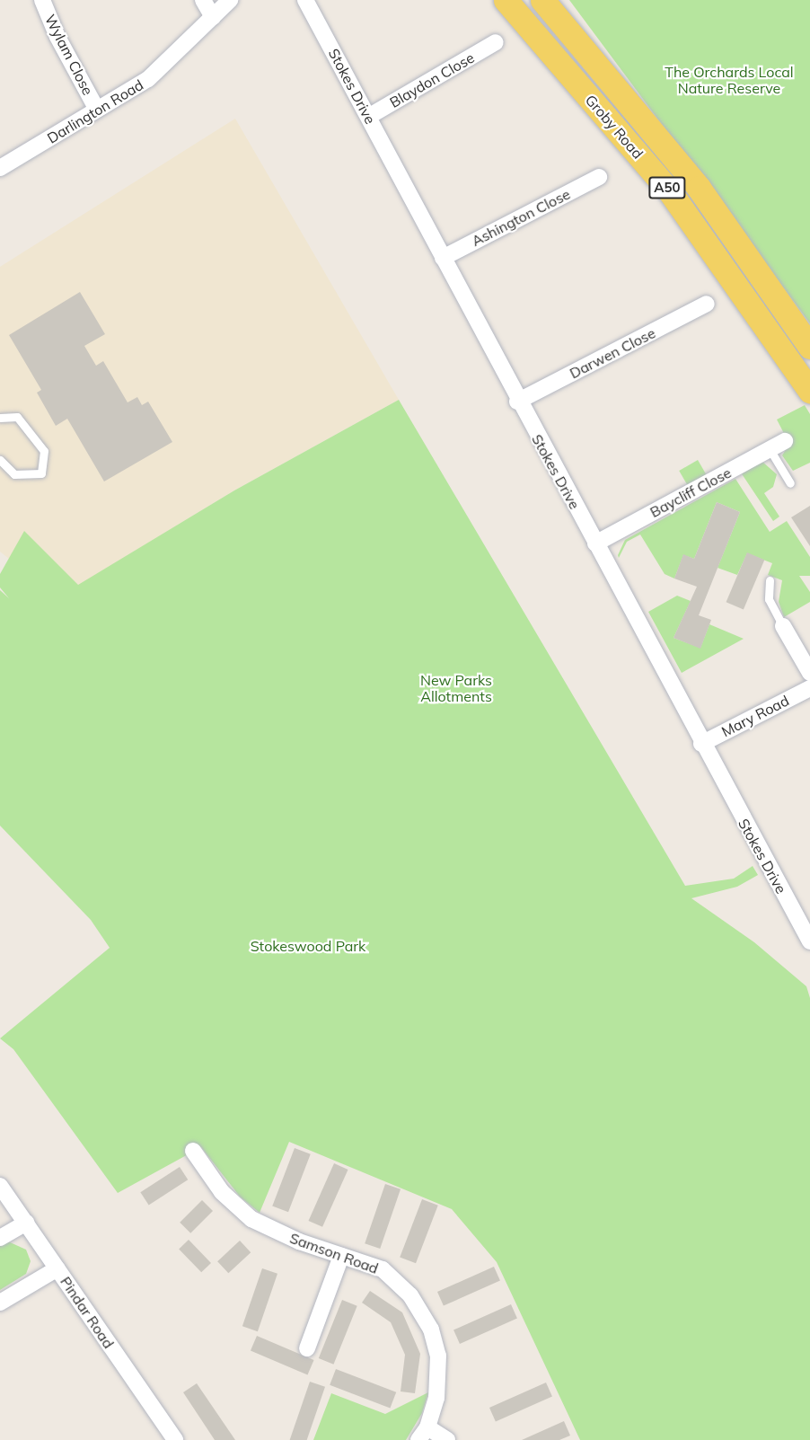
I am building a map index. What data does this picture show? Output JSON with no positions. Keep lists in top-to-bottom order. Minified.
{"streets":{"main road":["Groby Road","A50"],"street":["Wylam Close","Blaydon Close","Stokes Drive","Darlington Road","Ashington Close","Darwen Close","Baycliff Close","Mary Road","Samson Road","Pindar Road"]},"crossings":[["Wylam Close","Darlington Road"],["Blaydon Close","Stokes Drive"],["Stokes Drive","Ashington Close"],["Stokes Drive","Darwen Close"],["Stokes Drive","Baycliff Close"],["Stokes Drive","Mary Road"]],"parks":["The Orchards Local Nature Reserve","New Parks Allotments","Stokeswood Park"]}
